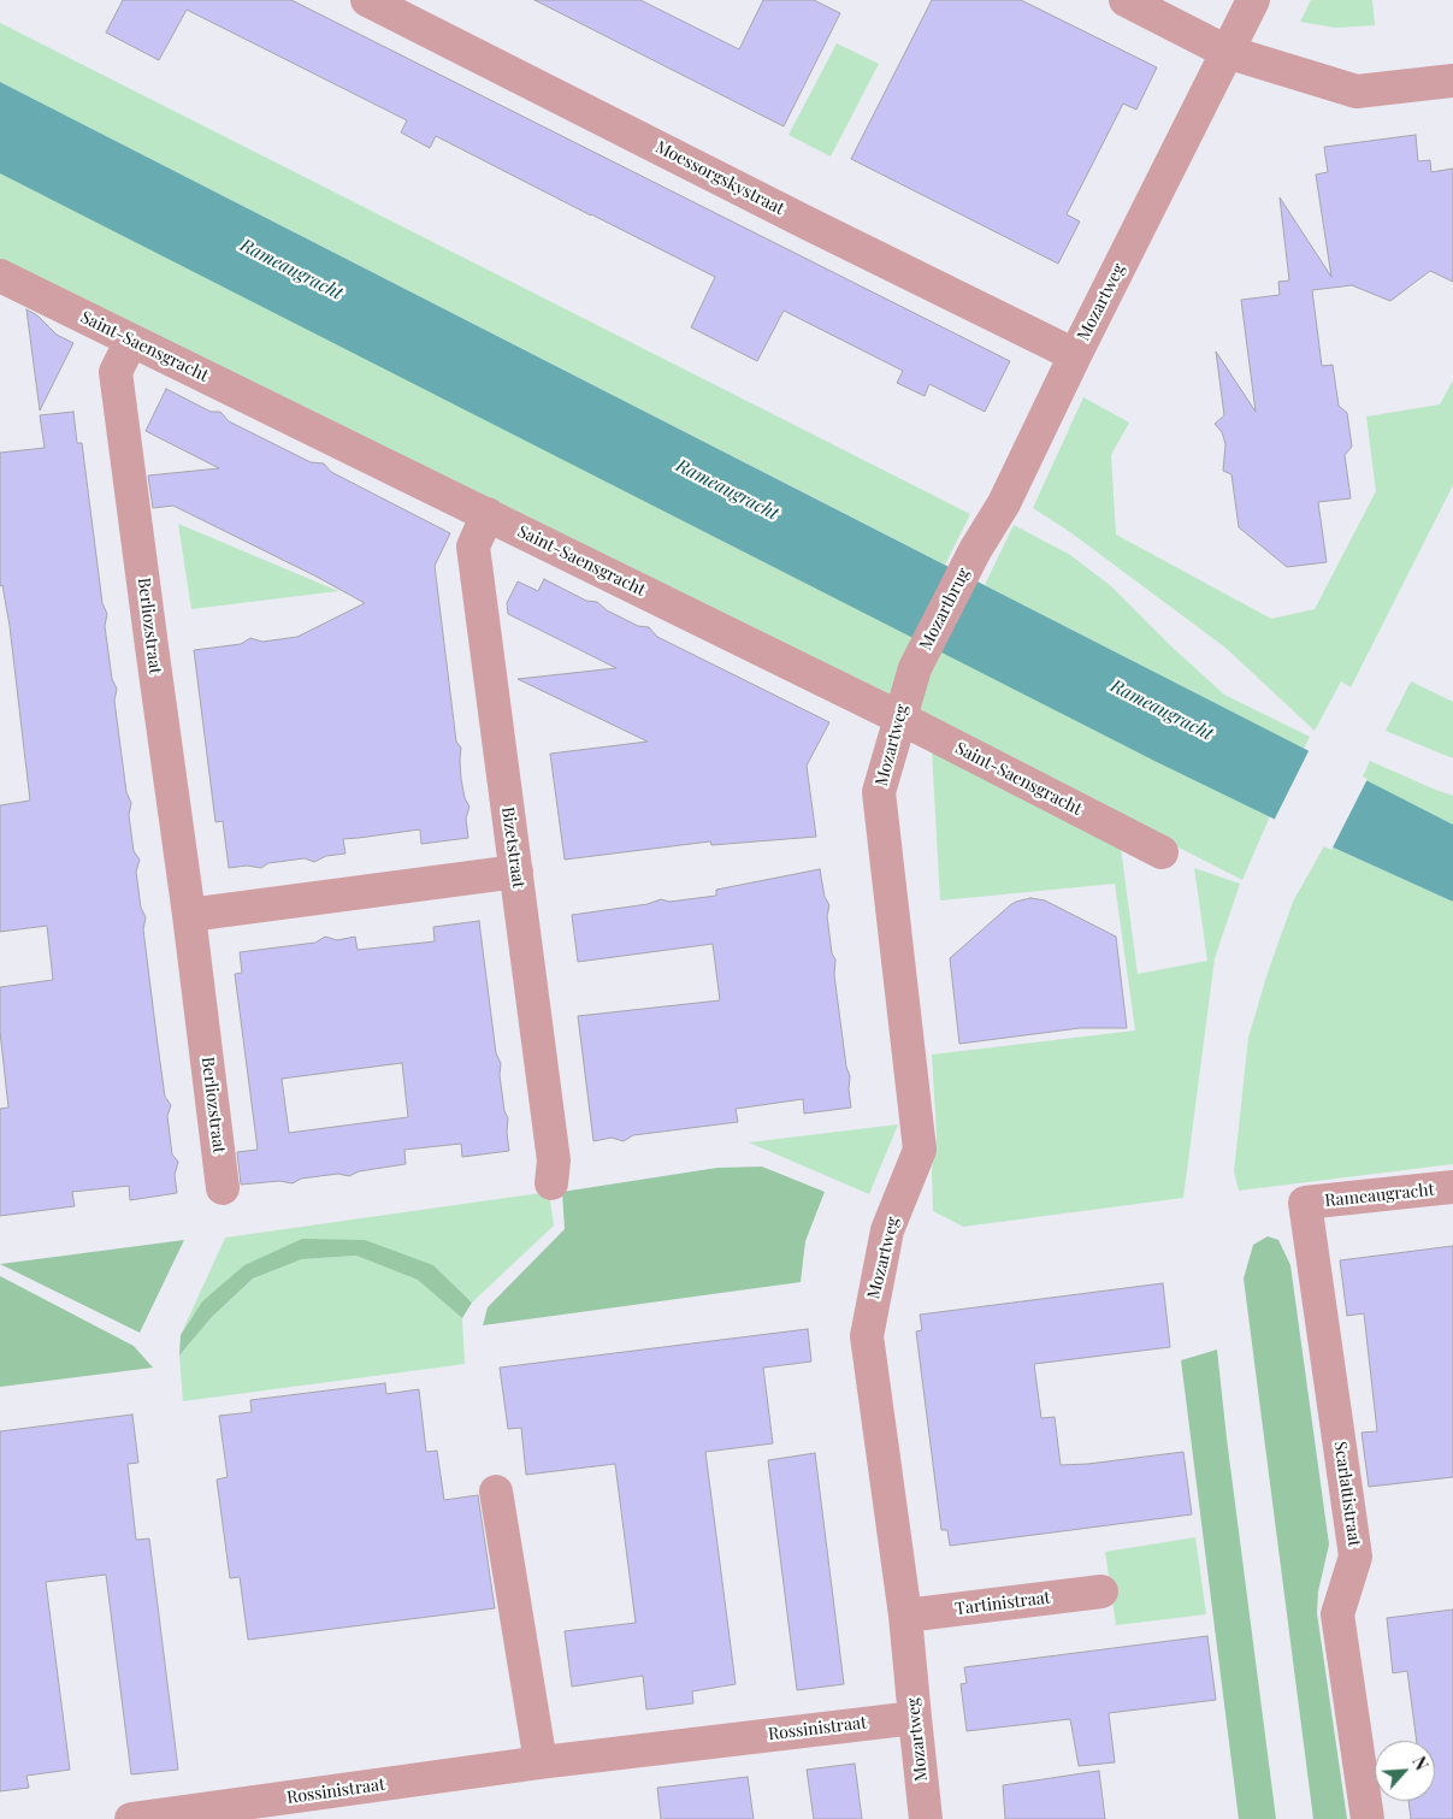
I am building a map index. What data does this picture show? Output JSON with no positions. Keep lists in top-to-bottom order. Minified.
{"streets":{"street":["Moessorgskystraat","Mozartweg","Saint-Saensgracht","Mozartbrug","Berliozstraat","Bizetstraat","Rameaugracht","Scarlattistraat","Tartinistraat","Rossinistraat"]},"crossings":[["Moessorgskystraat","Mozartweg"],["Mozartweg","Saint-Saensgracht"],["Mozartweg","Mozartbrug"],["Mozartweg","Tartinistraat"],["Mozartweg","Rossinistraat"],["Saint-Saensgracht","Berliozstraat"],["Saint-Saensgracht","Bizetstraat"],["Rameaugracht","Scarlattistraat"]],"water":["Rameaugracht"],"north":"top right"}
